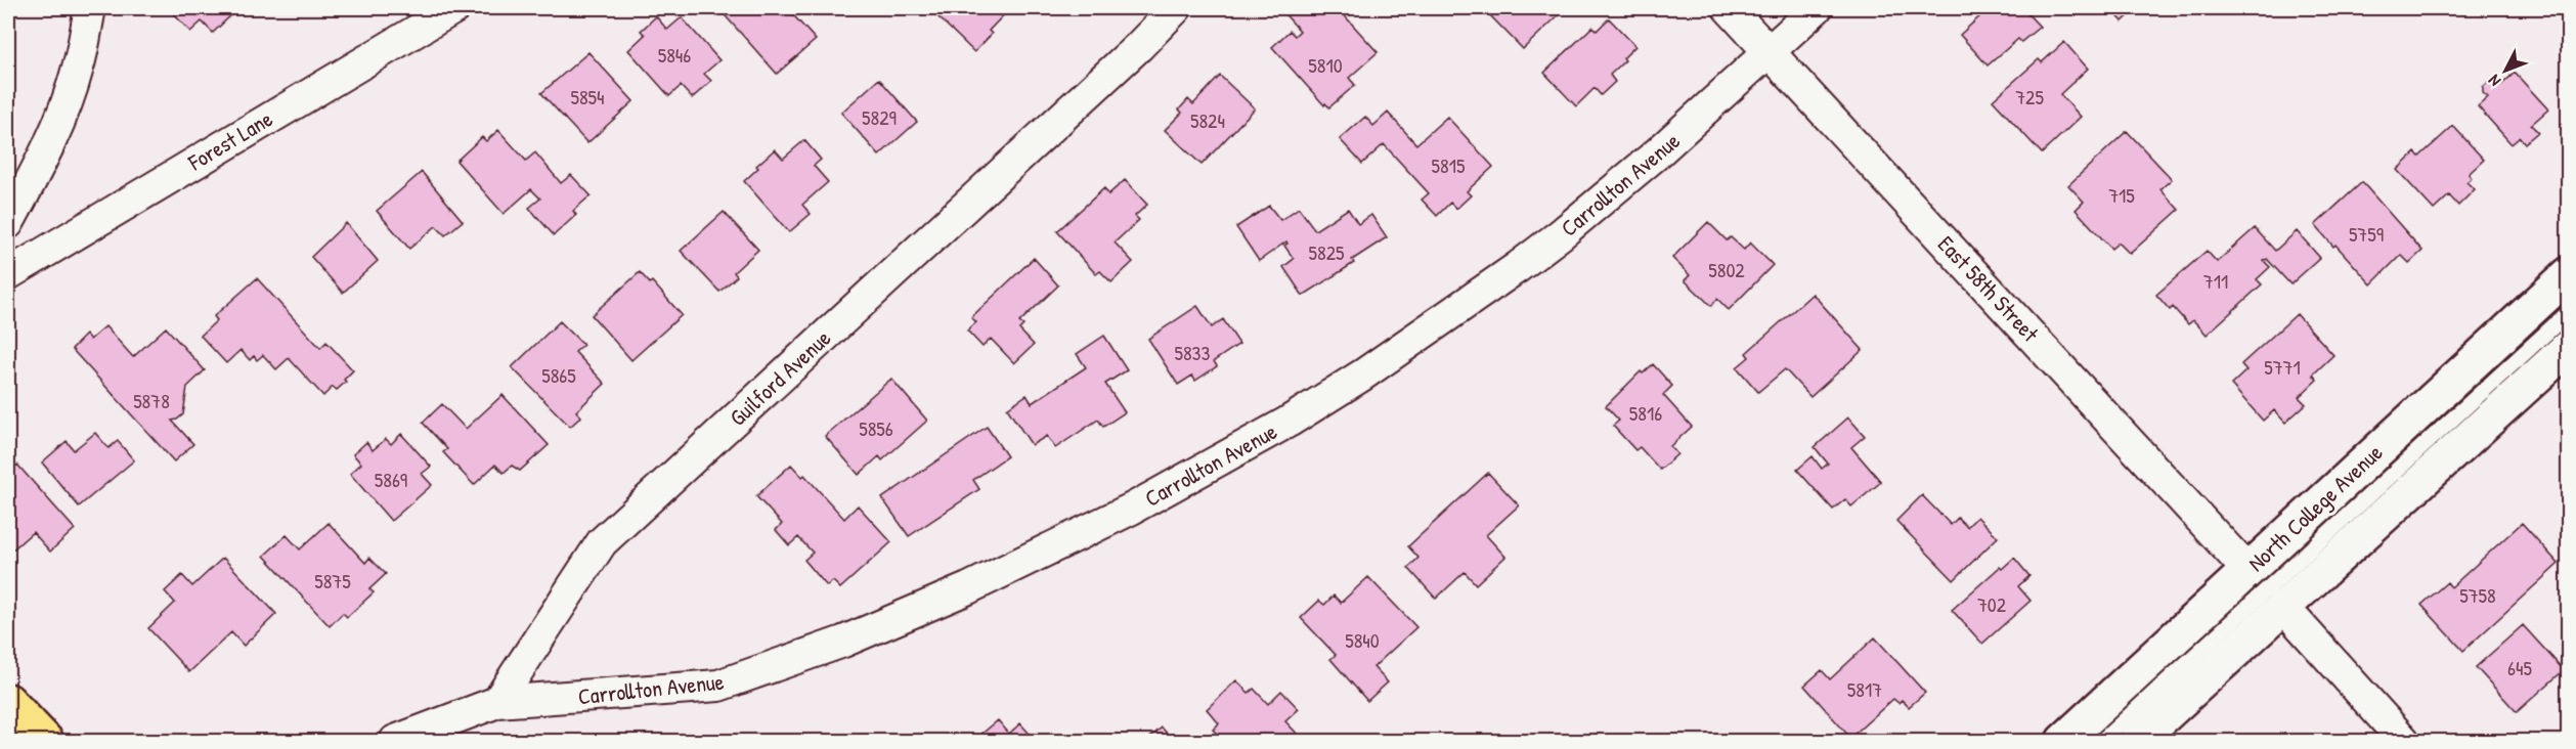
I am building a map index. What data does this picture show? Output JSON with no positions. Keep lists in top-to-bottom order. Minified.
{"streets":{"main road":["North College Avenue"],"street":["Forest Lane","Carrollton Avenue","East 58th Street","Guilford Avenue"]},"crossings":[["Carrollton Avenue","East 58th Street"],["Carrollton Avenue","Guilford Avenue"],["East 58th Street","North College Avenue"]],"house_numbers":["5846","5810","5854","725","5829","5824","5815","715","5759","5825","5802","711","5833","5771","5865","5878","5816","5856","5869","5875","5758","702","5840","645","5817"],"north":"bottom left"}
